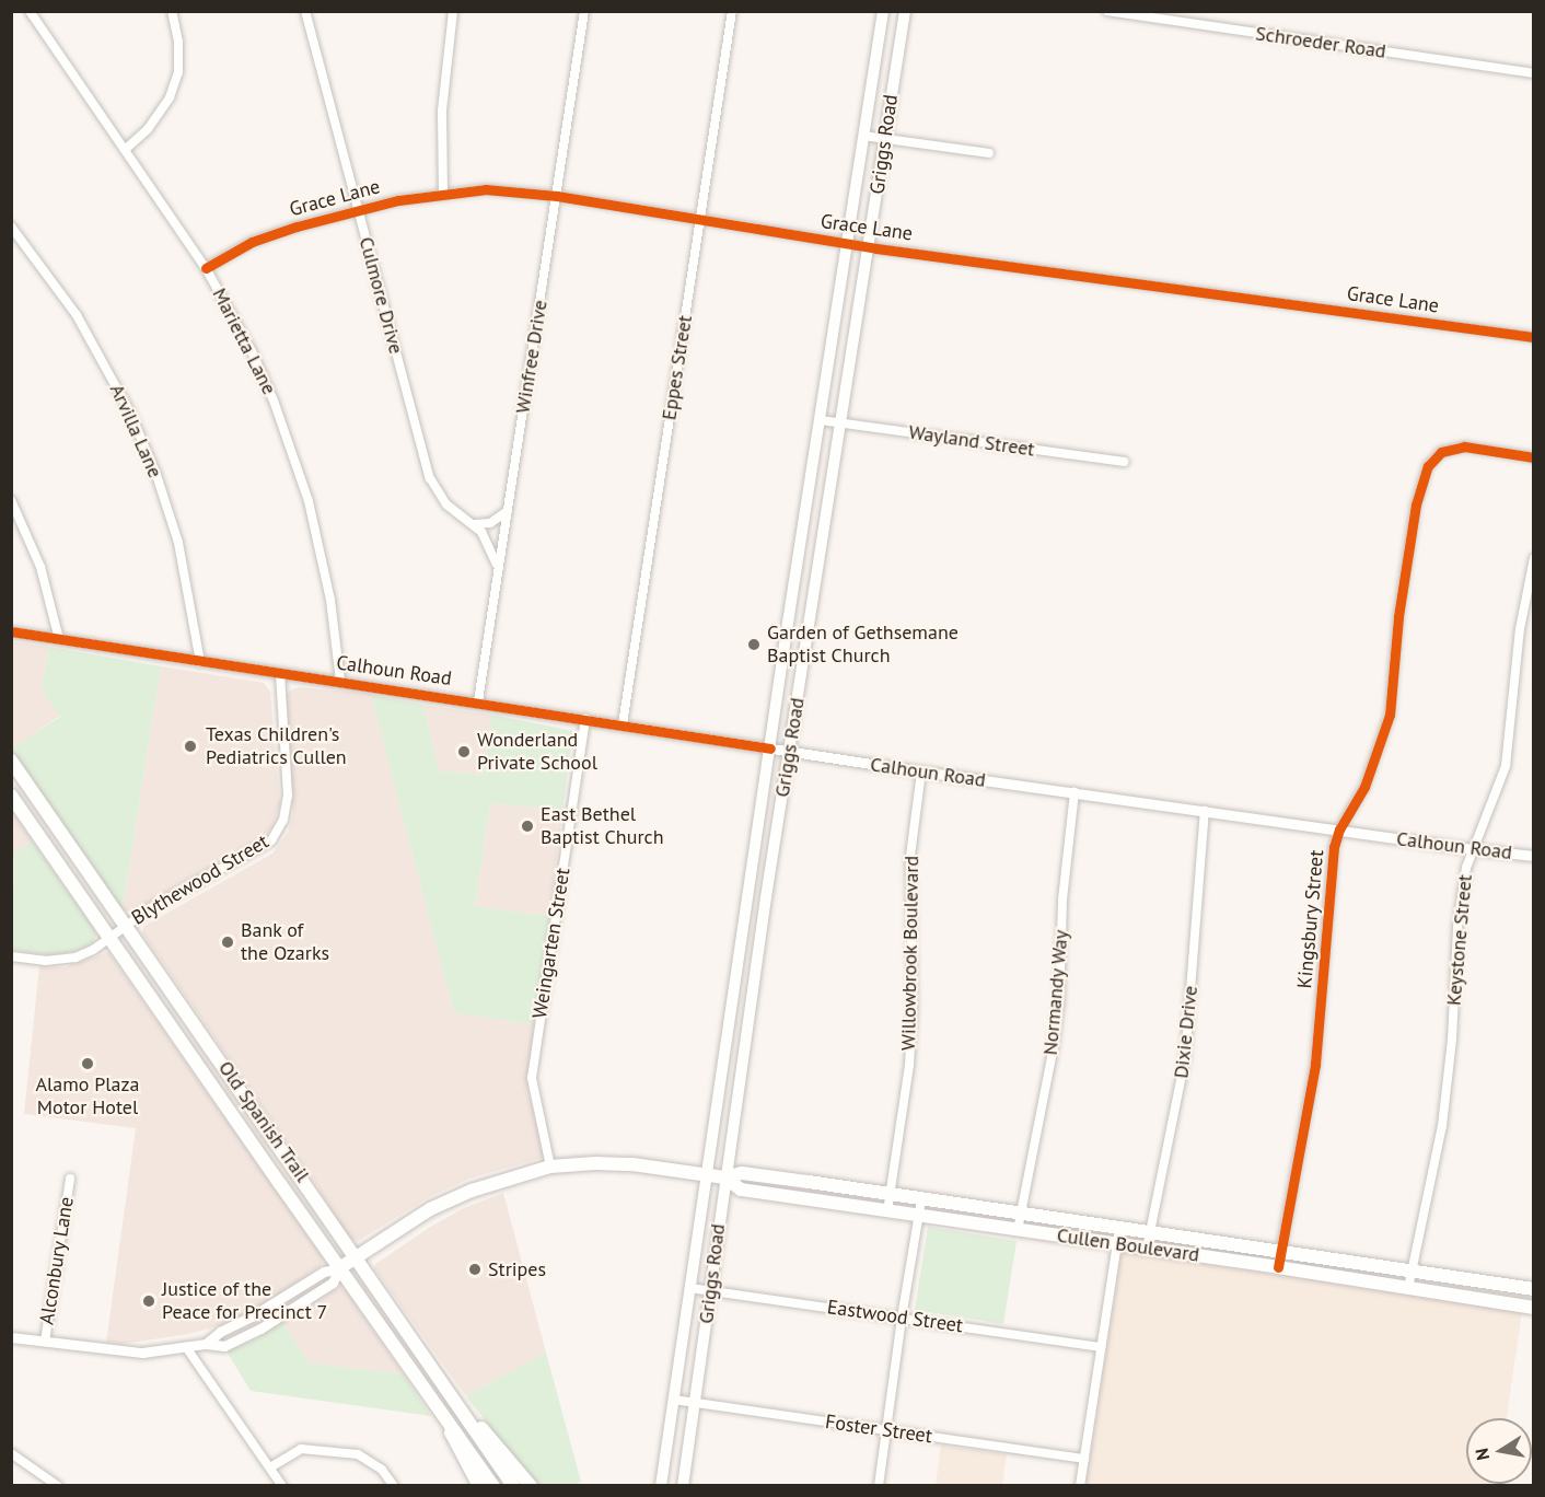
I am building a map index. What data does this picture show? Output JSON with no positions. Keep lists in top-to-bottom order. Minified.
{"streets":{"main road":["Griggs Road","Old Spanish Trail","Cullen Boulevard"],"street":["Schroeder Road","Grace Lane","Culmore Drive","Marietta Lane","Winfree Drive","Eppes Street","Arvilla Lane","Wayland Street","Calhoun Road","Blythewood Street","Kingsbury Street","Keystone Street","Weingarten Street","Willowbrook Boulevard","Normandy Way","Dixie Drive","Alconbury Lane","Eastwood Street","Foster Street"]},"crossings":[["Griggs Road","Grace Lane"],["Griggs Road","Wayland Street"],["Griggs Road","Calhoun Road"],["Griggs Road","Cullen Boulevard"],["Griggs Road","Eastwood Street"],["Griggs Road","Foster Street"],["Grace Lane","Culmore Drive"],["Grace Lane","Marietta Lane"],["Grace Lane","Winfree Drive"],["Grace Lane","Eppes Street"],["Culmore Drive","Winfree Drive"],["Marietta Lane","Calhoun Road"],["Winfree Drive","Calhoun Road"],["Eppes Street","Calhoun Road"],["Arvilla Lane","Calhoun Road"],["Calhoun Road","Blythewood Street"],["Calhoun Road","Kingsbury Street"],["Calhoun Road","Keystone Street"],["Calhoun Road","Weingarten Street"],["Calhoun Road","Willowbrook Boulevard"],["Calhoun Road","Normandy Way"],["Calhoun Road","Dixie Drive"],["Blythewood Street","Old Spanish Trail"],["Kingsbury Street","Cullen Boulevard"],["Keystone Street","Cullen Boulevard"],["Weingarten Street","Cullen Boulevard"],["Willowbrook Boulevard","Cullen Boulevard"],["Normandy Way","Cullen Boulevard"],["Dixie Drive","Cullen Boulevard"],["Old Spanish Trail","Cullen Boulevard"],["Cullen Boulevard","Alconbury Lane"]],"places":["Garden of Gethsemane Baptist Church","Texas Children's Pediatrics Cullen","Wonderland Private School","East Bethel Baptist Church","Bank of the Ozarks","Alamo Plaza Motor Hotel","Stripes","Justice of the Peace for Precinct 7"],"north":"left"}
